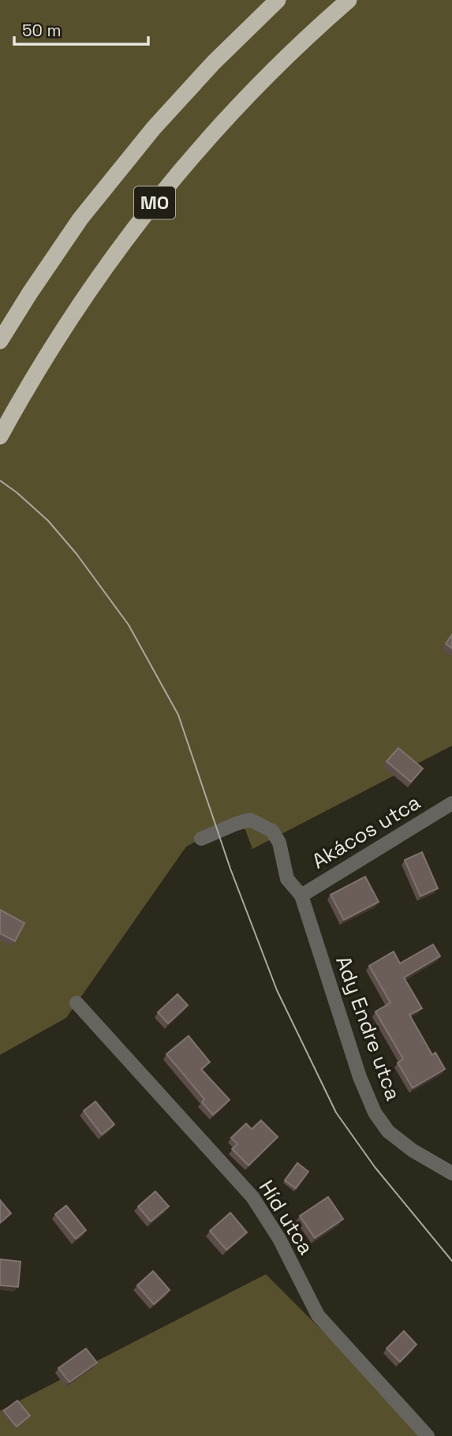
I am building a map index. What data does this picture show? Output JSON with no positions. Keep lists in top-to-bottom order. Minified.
{"streets":{"highway":["M0"],"street":["Akácos utca","Ady Endre utca","Híd utca"]},"crossings":[["Akácos utca","Ady Endre utca"]],"scale_bar":"50 m"}
